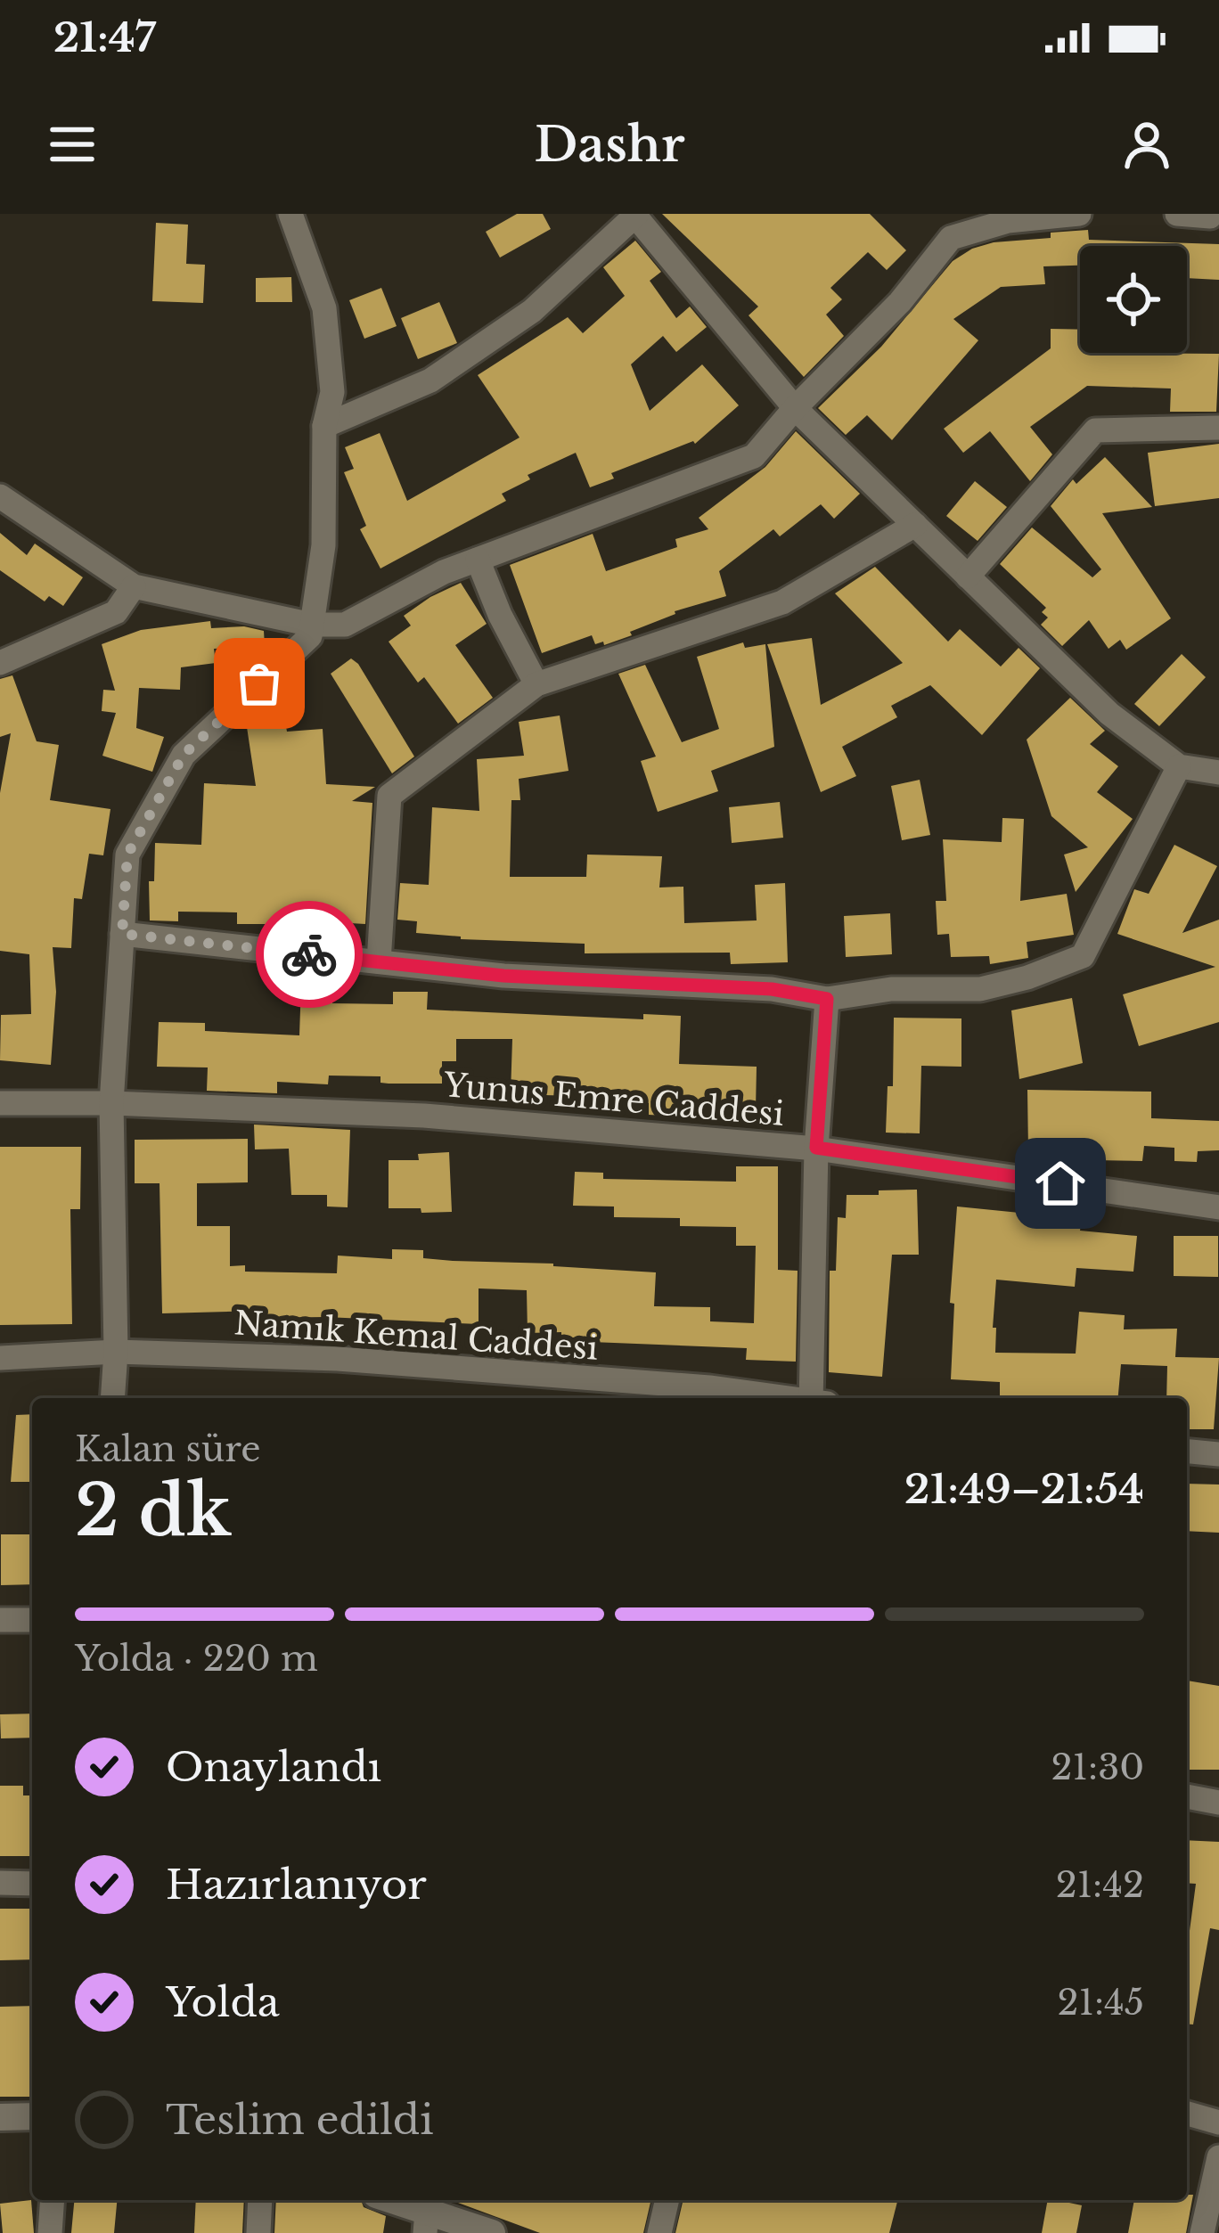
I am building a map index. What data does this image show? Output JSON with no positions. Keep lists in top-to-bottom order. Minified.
{"streets":{"street":["Yunus Emre Caddesi","Namık Kemal Caddesi"]},"page":{"status":"21:47","header":"Dashr","heading":["2 dk","Kalan süre","21:49–21:54"],"bar":"Yolda · 220 m","list":[["Onaylandı","21:30"],["Hazırlanıyor","21:42"],["Yolda","21:45"],"Teslim edildi"]}}
